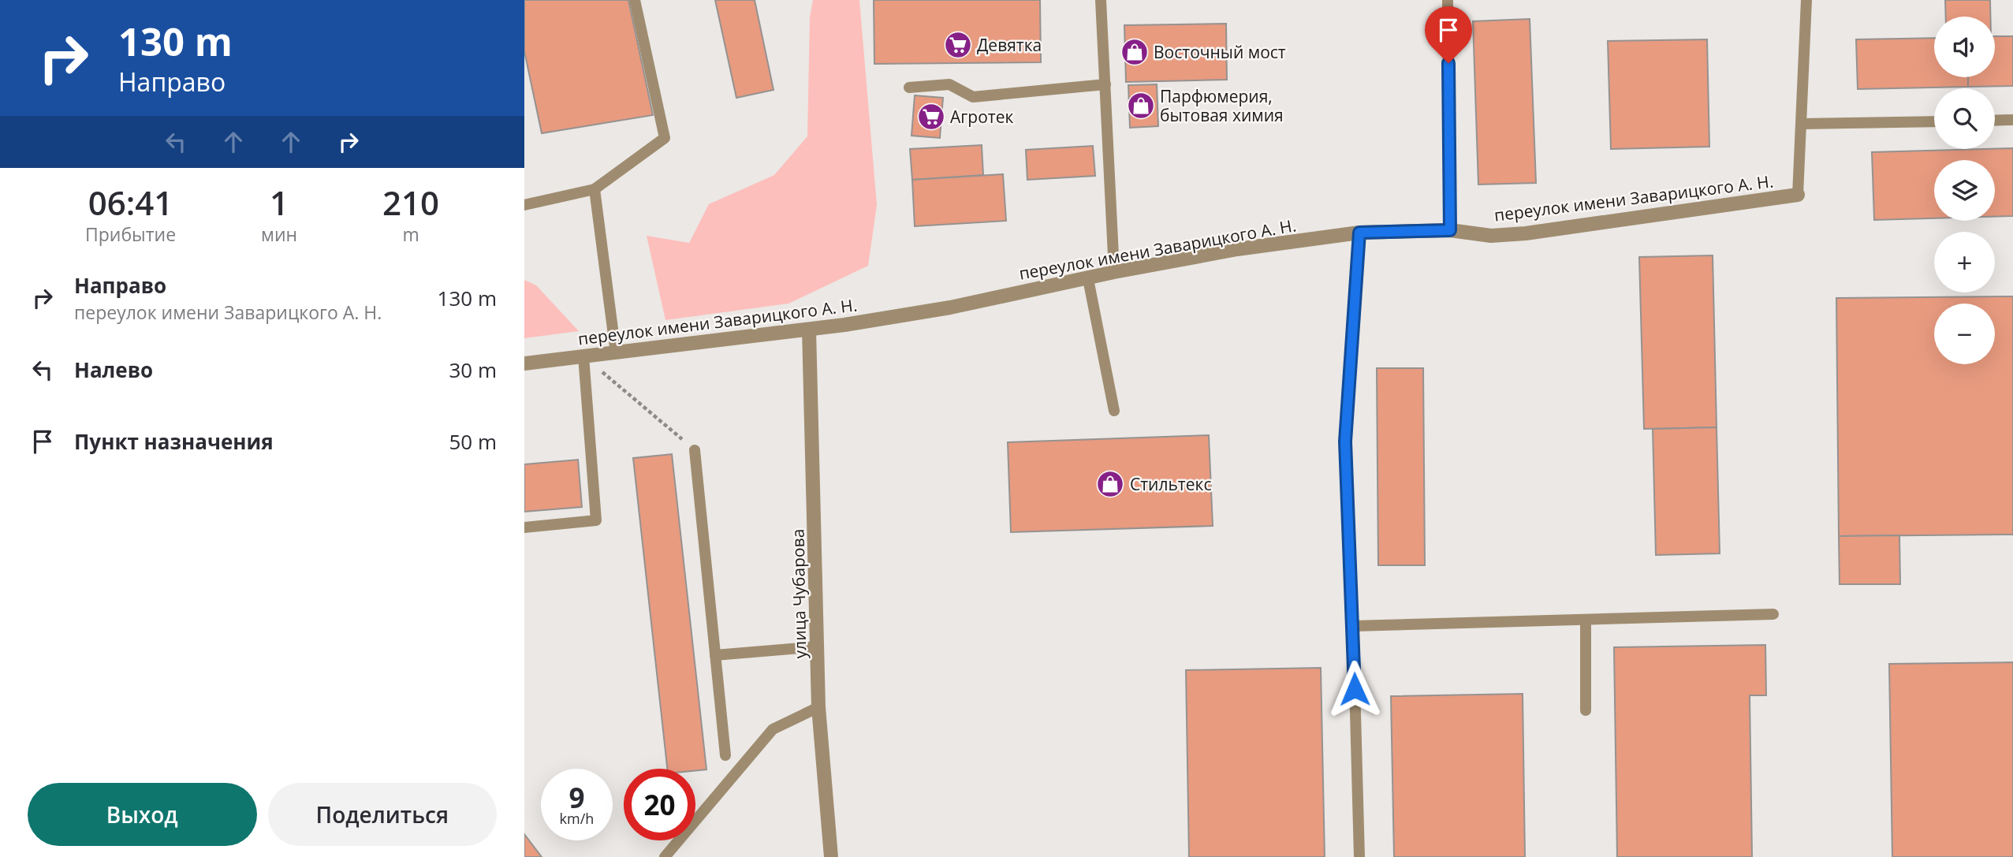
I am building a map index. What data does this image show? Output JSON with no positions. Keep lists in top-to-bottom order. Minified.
{"streets":{"street":["переулок имени Заварицкого А. Н.","улица Чубарова"]},"crossings":[["переулок имени Заварицкого А. Н.","улица Чубарова"]],"places":{"supermarket":["Девятка","Агротек"],"shop":["Восточный мост","Парфюмерия, бытовая химия","Стильтекс"]},"page":{"turn":["130 m","Направо"],"map_buttons":["+","−"],"eta":["06:41","Прибытие","1","мин","210","m"],"list":[{"name":"Направо","note":"переулок имени Заварицкого А. Н.","value":"130 m"},{"name":"Налево","value":"30 m"},{"name":"Пункт назначения","value":"50 m"}],"speed":"9 km/h","limit":"20","buttons":["Выход","Поделиться"]}}
